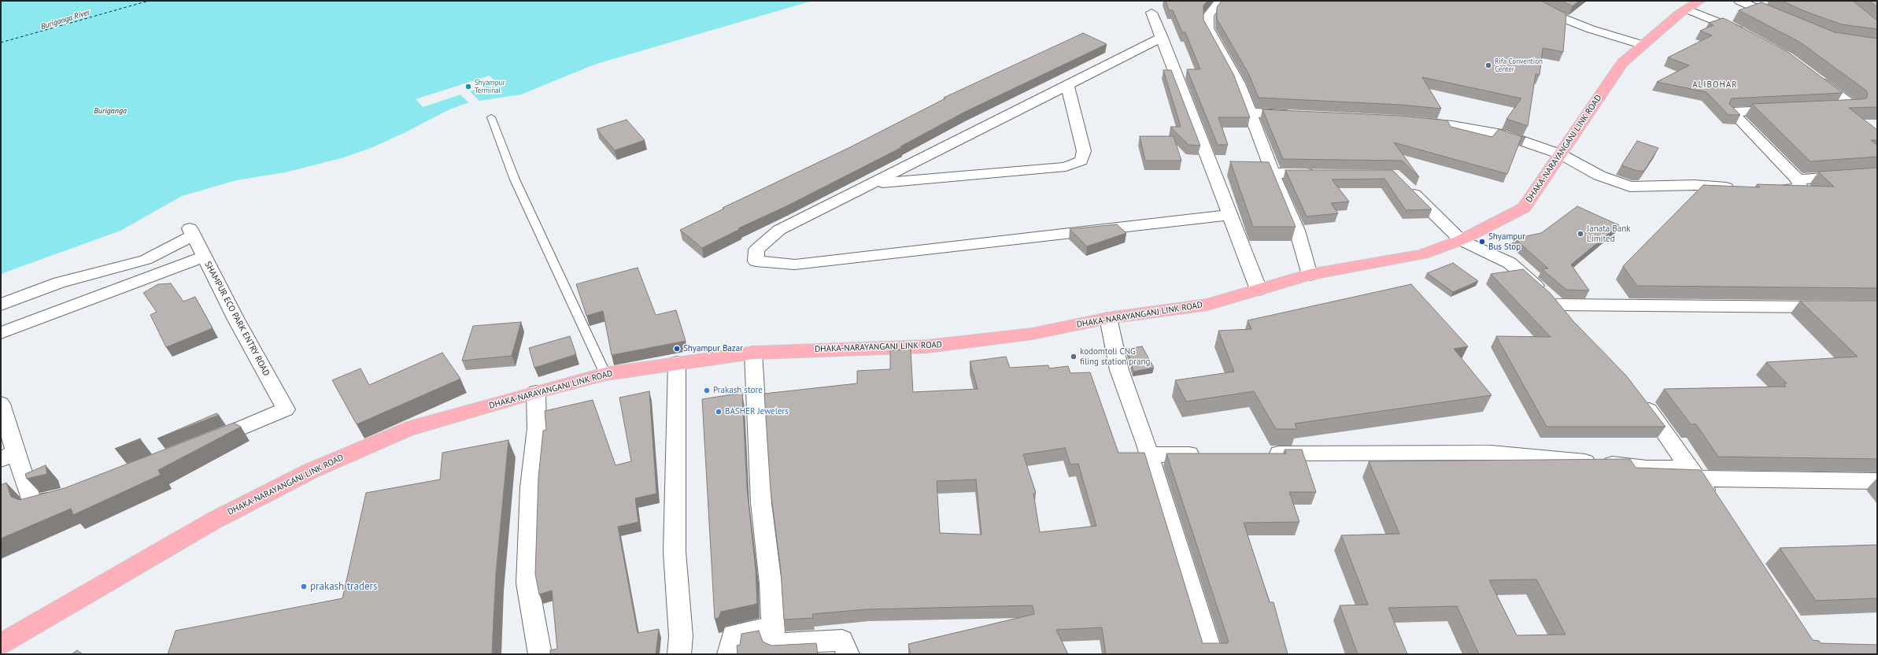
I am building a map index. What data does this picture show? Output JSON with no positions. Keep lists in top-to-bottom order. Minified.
{"streets":{"highway":["DHAKA-NARAYANGANJ LINK ROAD"],"street":["SHAMPUR ECO PARK ENTRY ROAD"]},"districts":["ALIBOHAR"],"water":["Buriganga River","Buriganga"],"places":["Rifa Convention Center","Shyampur Terminal","Janata Bank Limited","Shyampur Bus Stop","Shyampur Bazar","kodomtoli CNG filing station prang","Prakash store","BASHER Jewelers","prakash traders"]}
